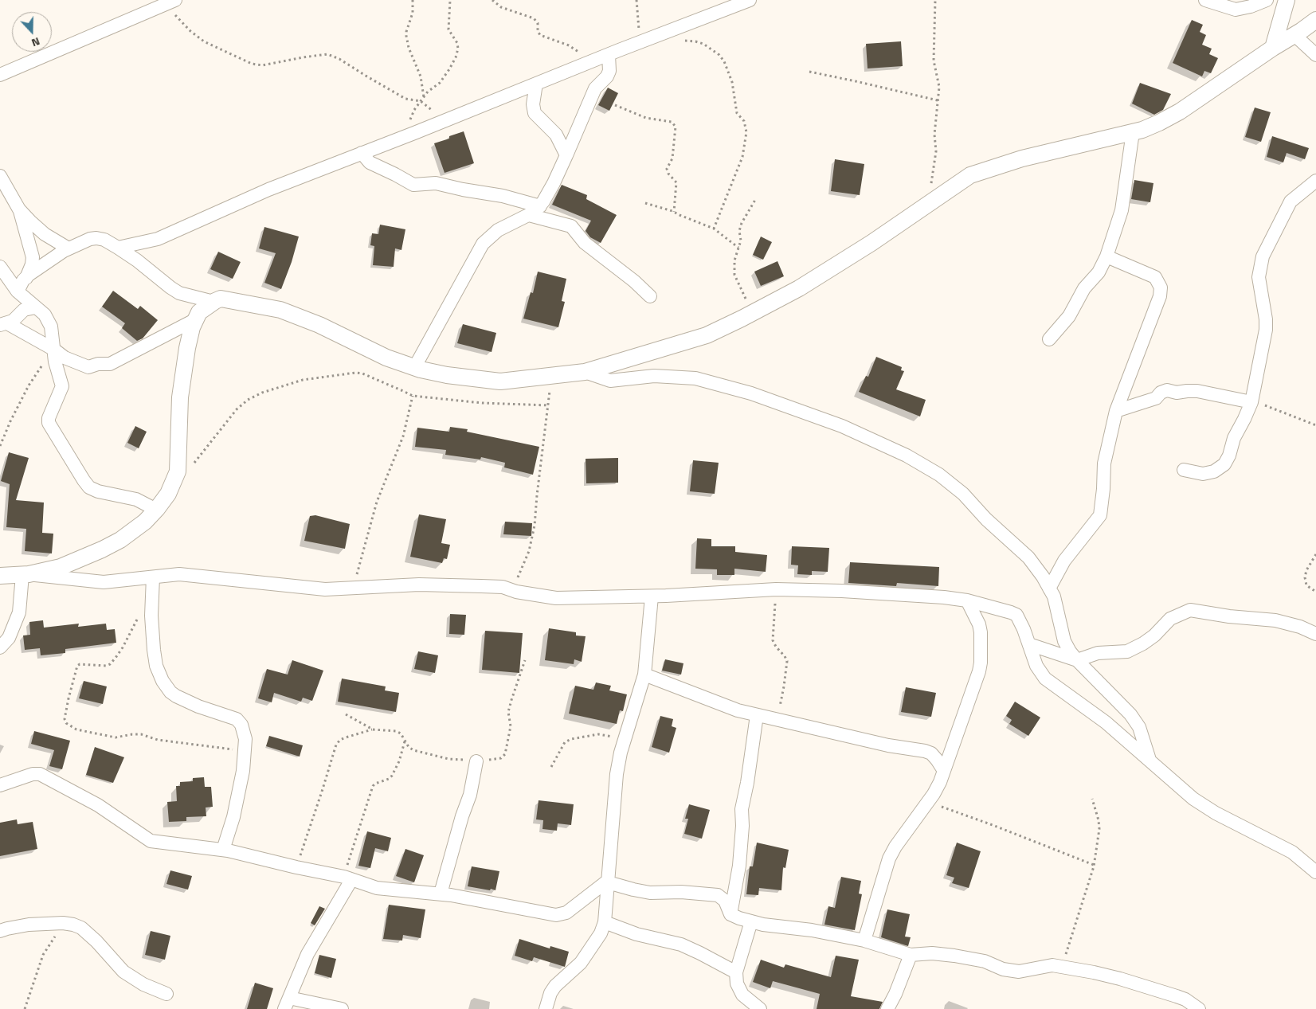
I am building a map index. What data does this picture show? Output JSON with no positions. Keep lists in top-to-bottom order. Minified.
{"north":"bottom"}
